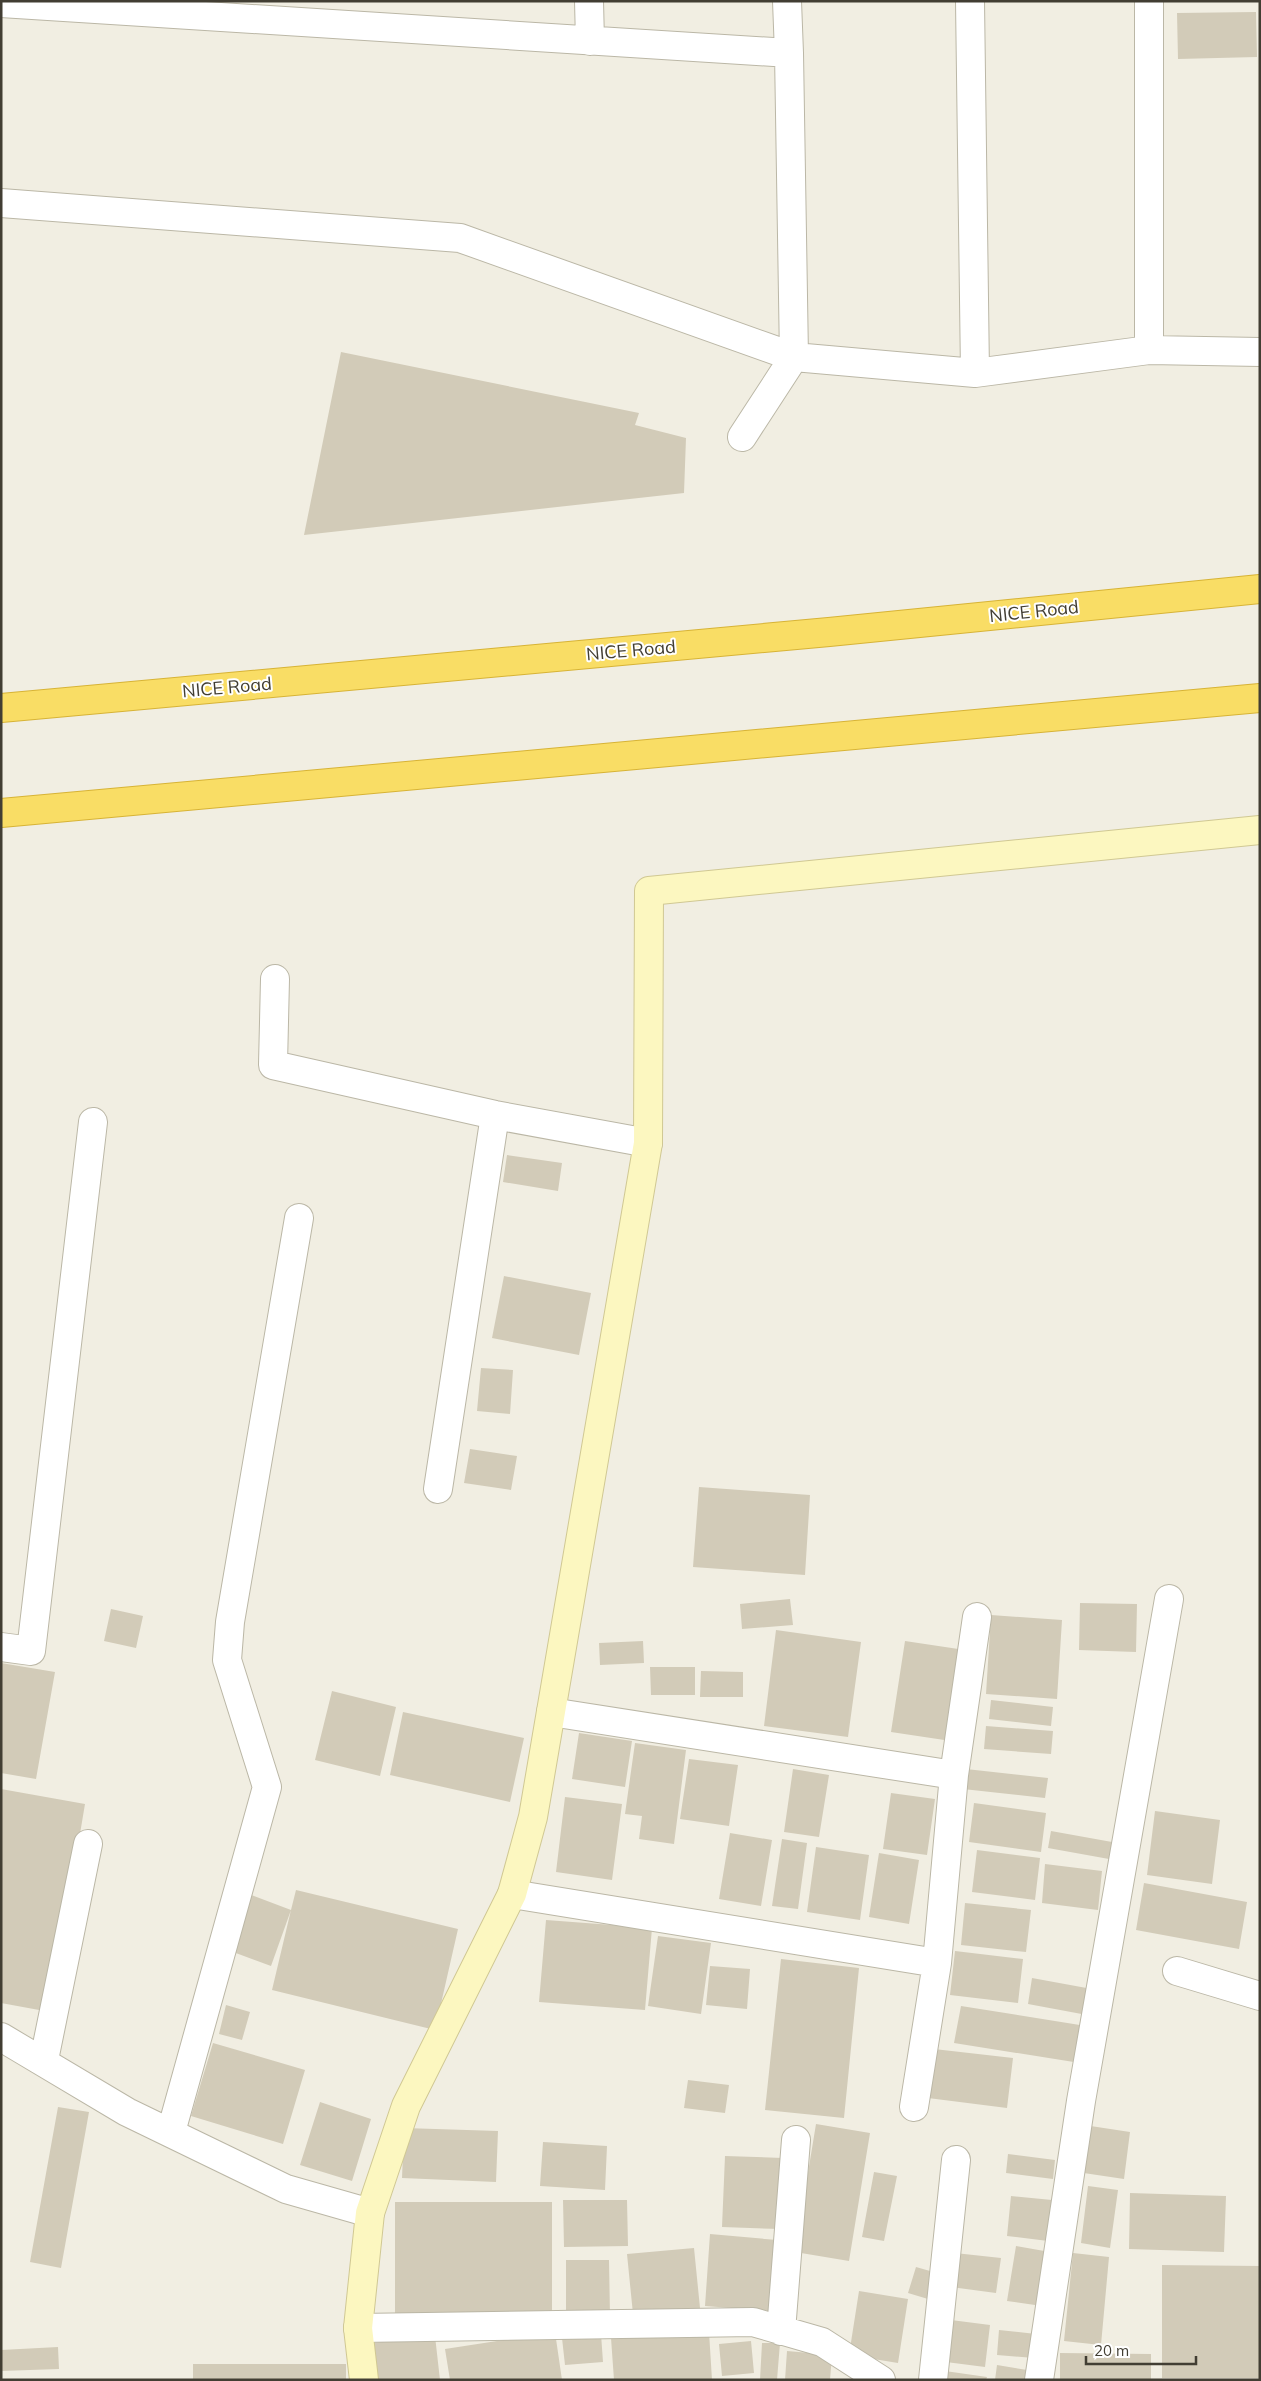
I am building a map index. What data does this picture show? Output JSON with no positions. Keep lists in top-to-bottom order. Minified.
{"streets":{"highway":["NICE Road"]},"scale_bar":"20 m"}
